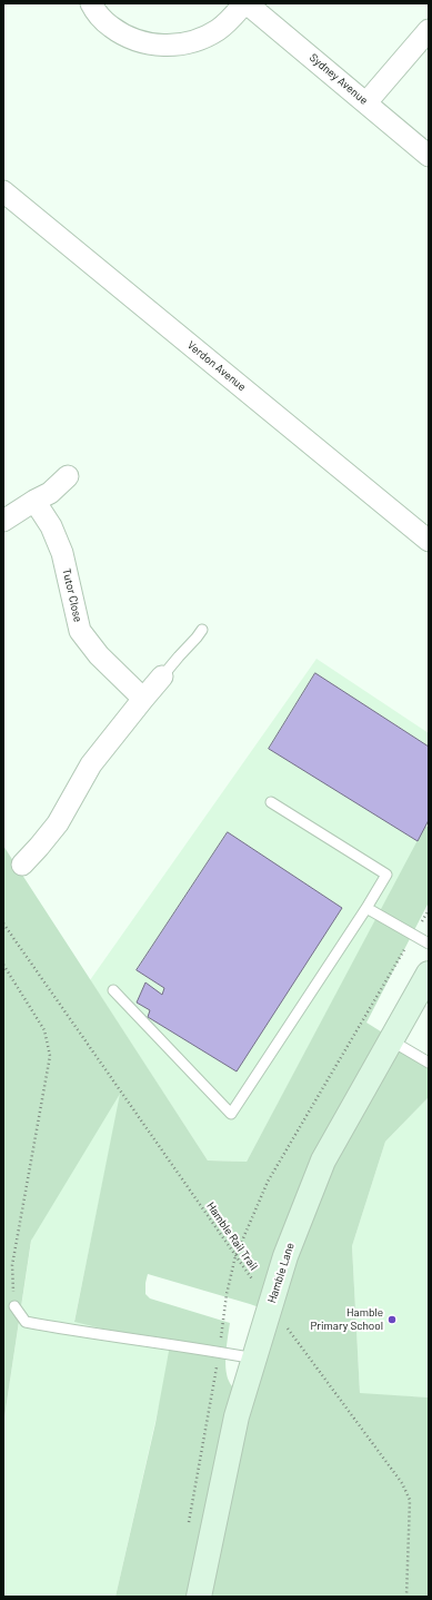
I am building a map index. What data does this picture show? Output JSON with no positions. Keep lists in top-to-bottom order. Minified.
{"streets":{"main road":["Hamble Lane"],"street":["Sydney Avenue","Verdon Avenue","Tutor Close"],"path":["Hamble Rail Trail"]},"crossings":[["Hamble Rail Trail","Hamble Lane"]],"places":["Hamble Primary School"]}
